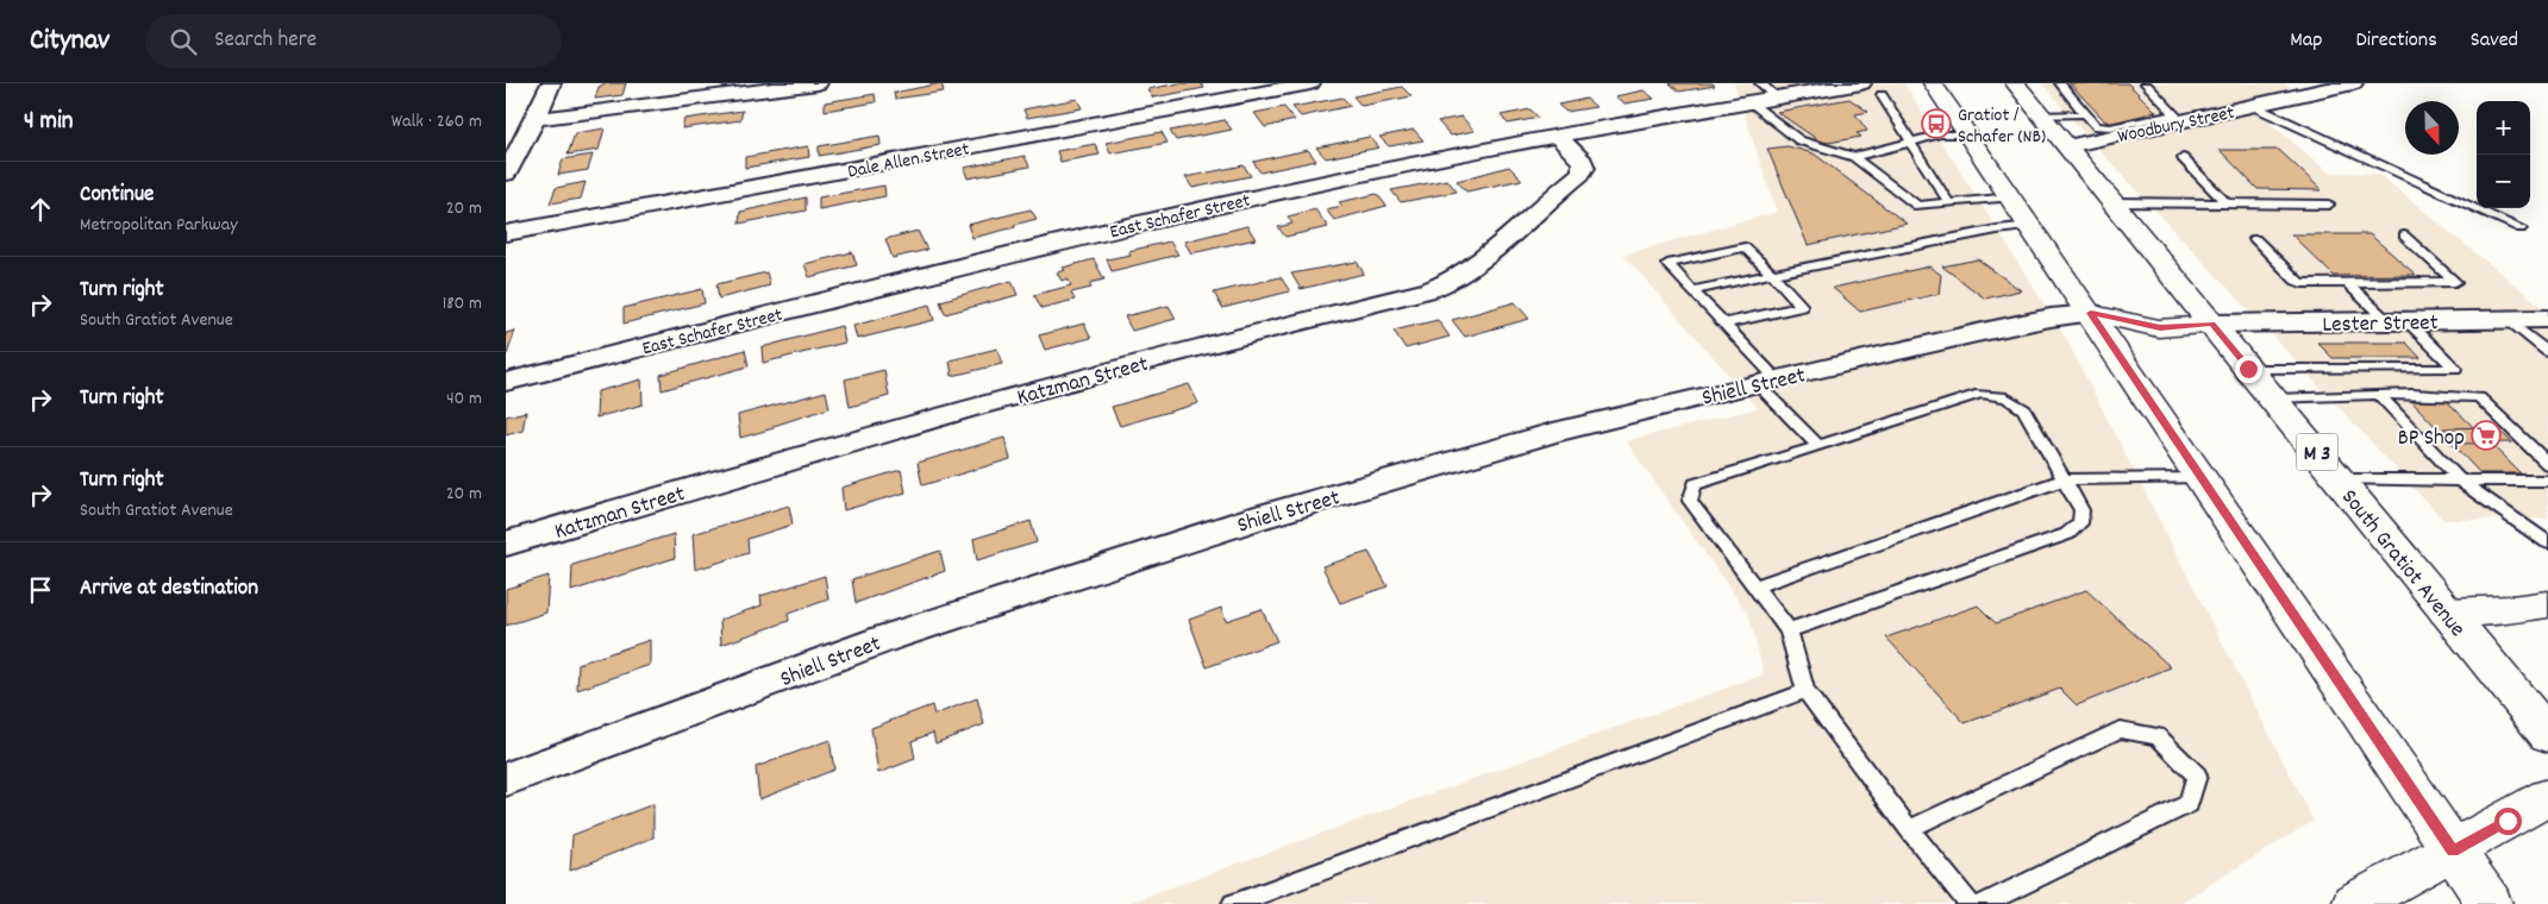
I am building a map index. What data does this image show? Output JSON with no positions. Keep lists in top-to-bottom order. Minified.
{"streets":{"main road":["M 3","South Gratiot Avenue"],"street":["Woodbury Street","Dale Allen Street","East Schafer Street","Lester Street","Katzman Street","Shiell Street"]},"crossings":[["Woodbury Street","South Gratiot Avenue"],["East Schafer Street","Katzman Street"],["Lester Street","South Gratiot Avenue"]],"places":{"bus stop":["Gratiot / Schafer (NB)"],"supermarket":["BP Shop"]},"north":"bottom","page":{"header":"Citynav","search":"Search here","nav":["Map","Directions","Saved"],"heading":["4 min","Walk · 260 m"],"map_buttons":["+","−"],"list":[["Continue","Metropolitan Parkway","20 m"],["Turn right","South Gratiot Avenue","180 m"],["Turn right","40 m"],["Turn right","South Gratiot Avenue","20 m"],"Arrive at destination"]}}
